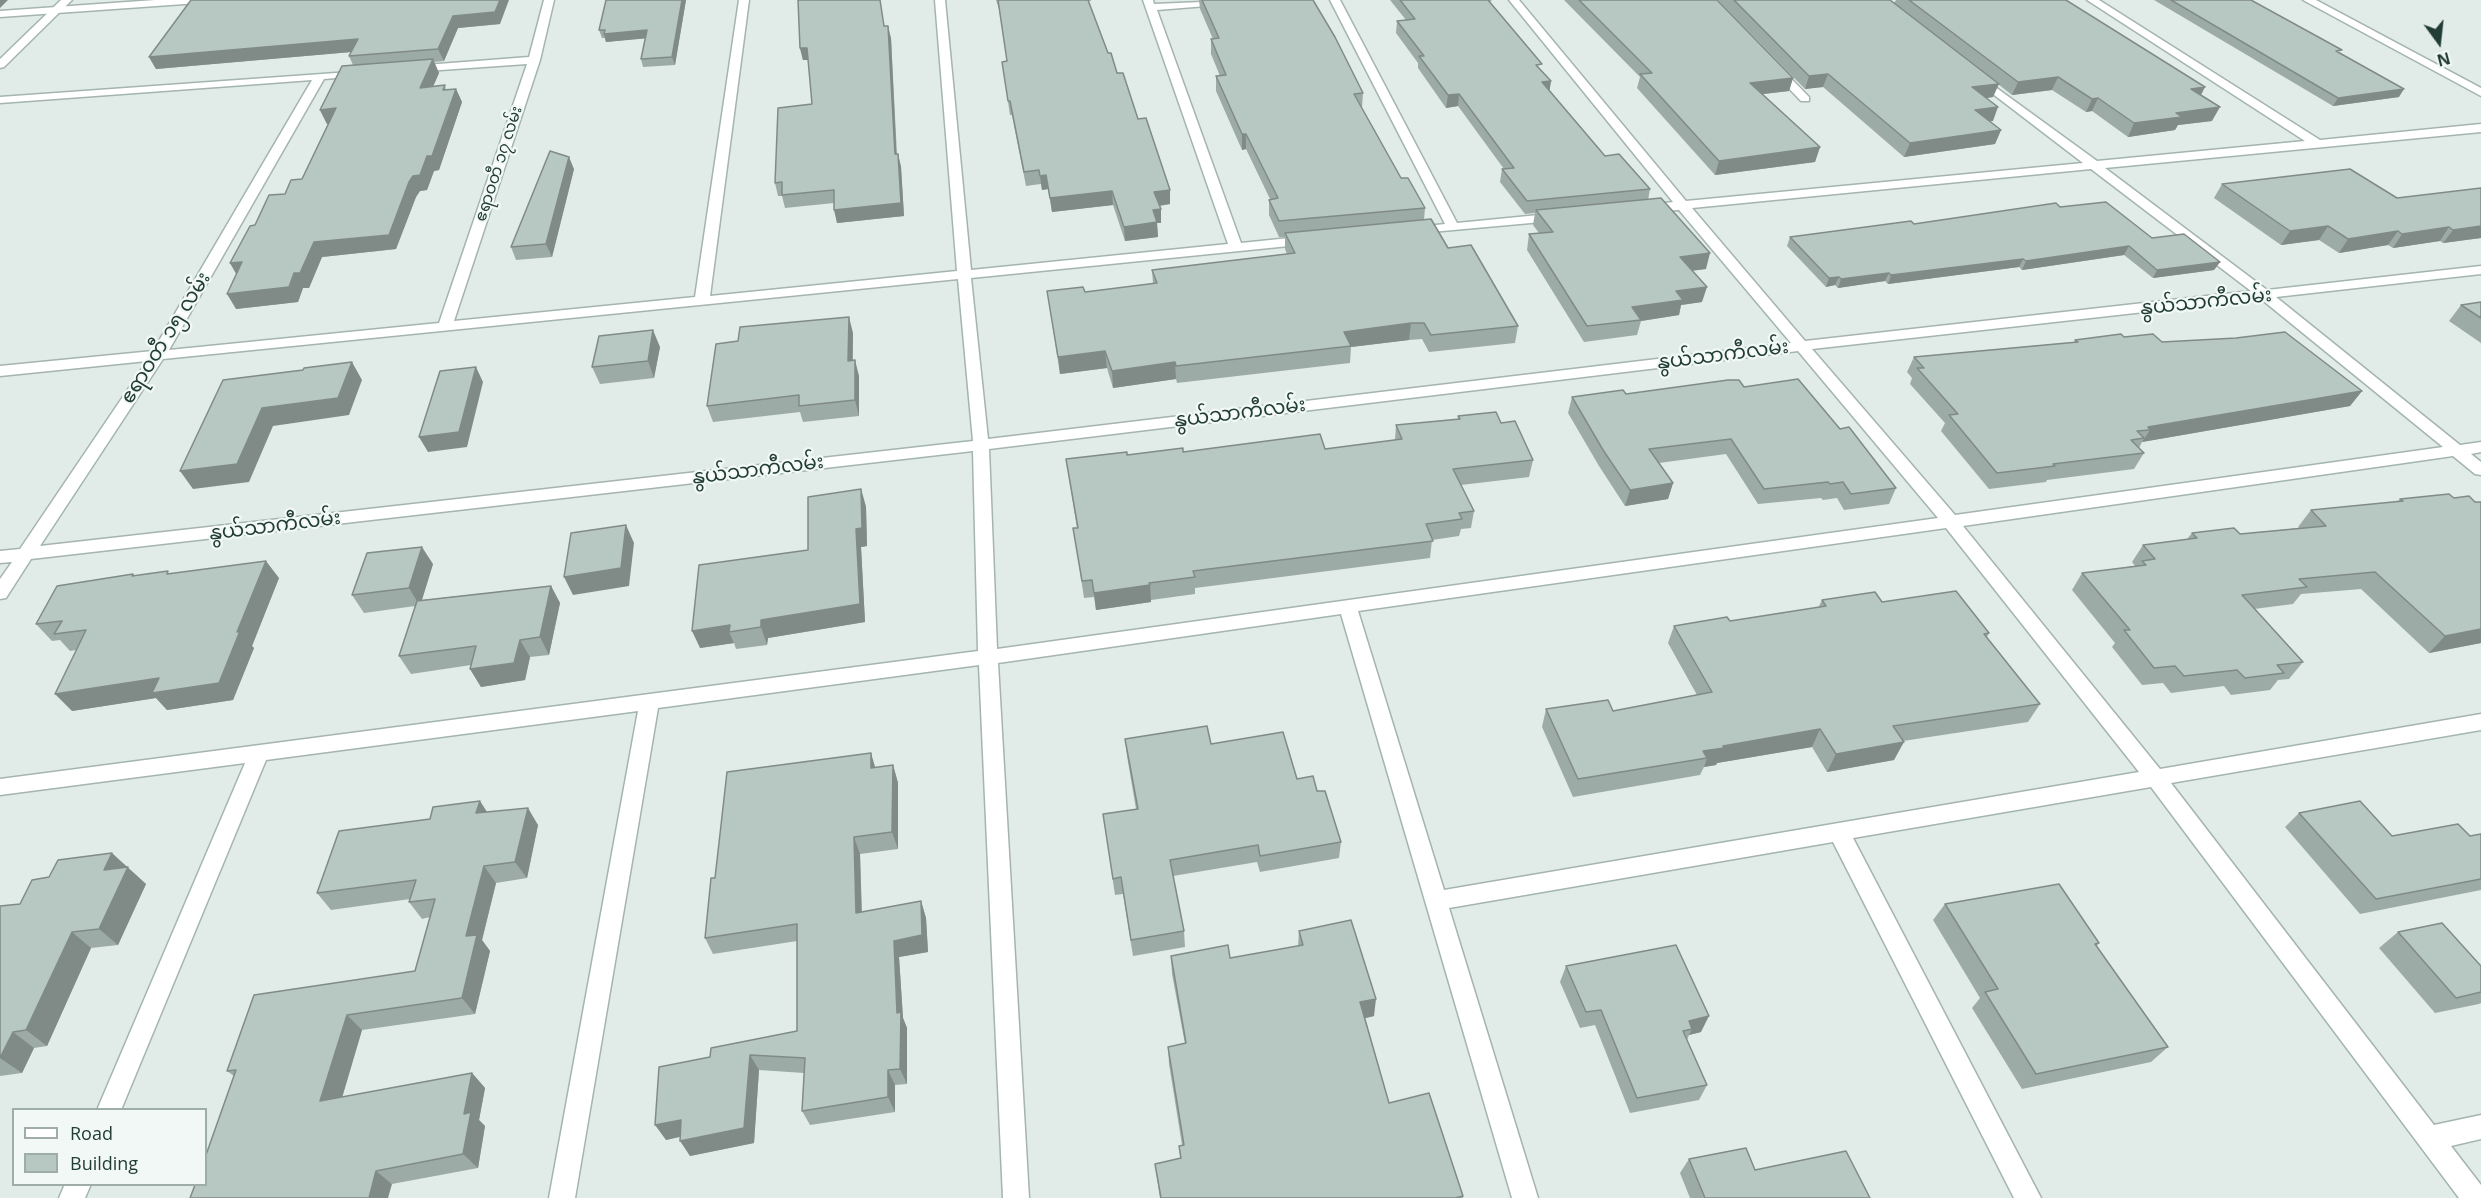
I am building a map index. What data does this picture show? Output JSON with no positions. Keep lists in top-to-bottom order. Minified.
{"streets":{"street":["ဧရာဝတီ ၁၇ လမ်း","နွယ်သာကီလမ်း","ဧရာဝတီ ၁၅ လမ်း"]},"crossings":[["နွယ်သာကီလမ်း","ဧရာဝတီ ၁၅ လမ်း"]],"legend":["Road","Building"],"north":"bottom"}
